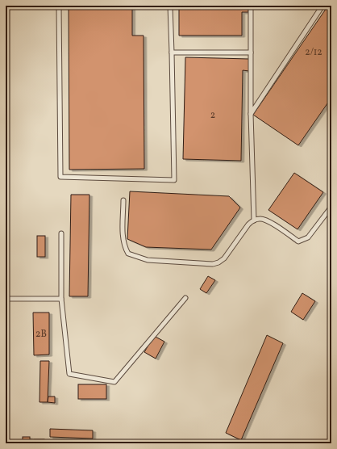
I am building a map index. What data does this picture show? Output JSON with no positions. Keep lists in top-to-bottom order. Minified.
{"house_numbers":["2/12","2","2В"]}
